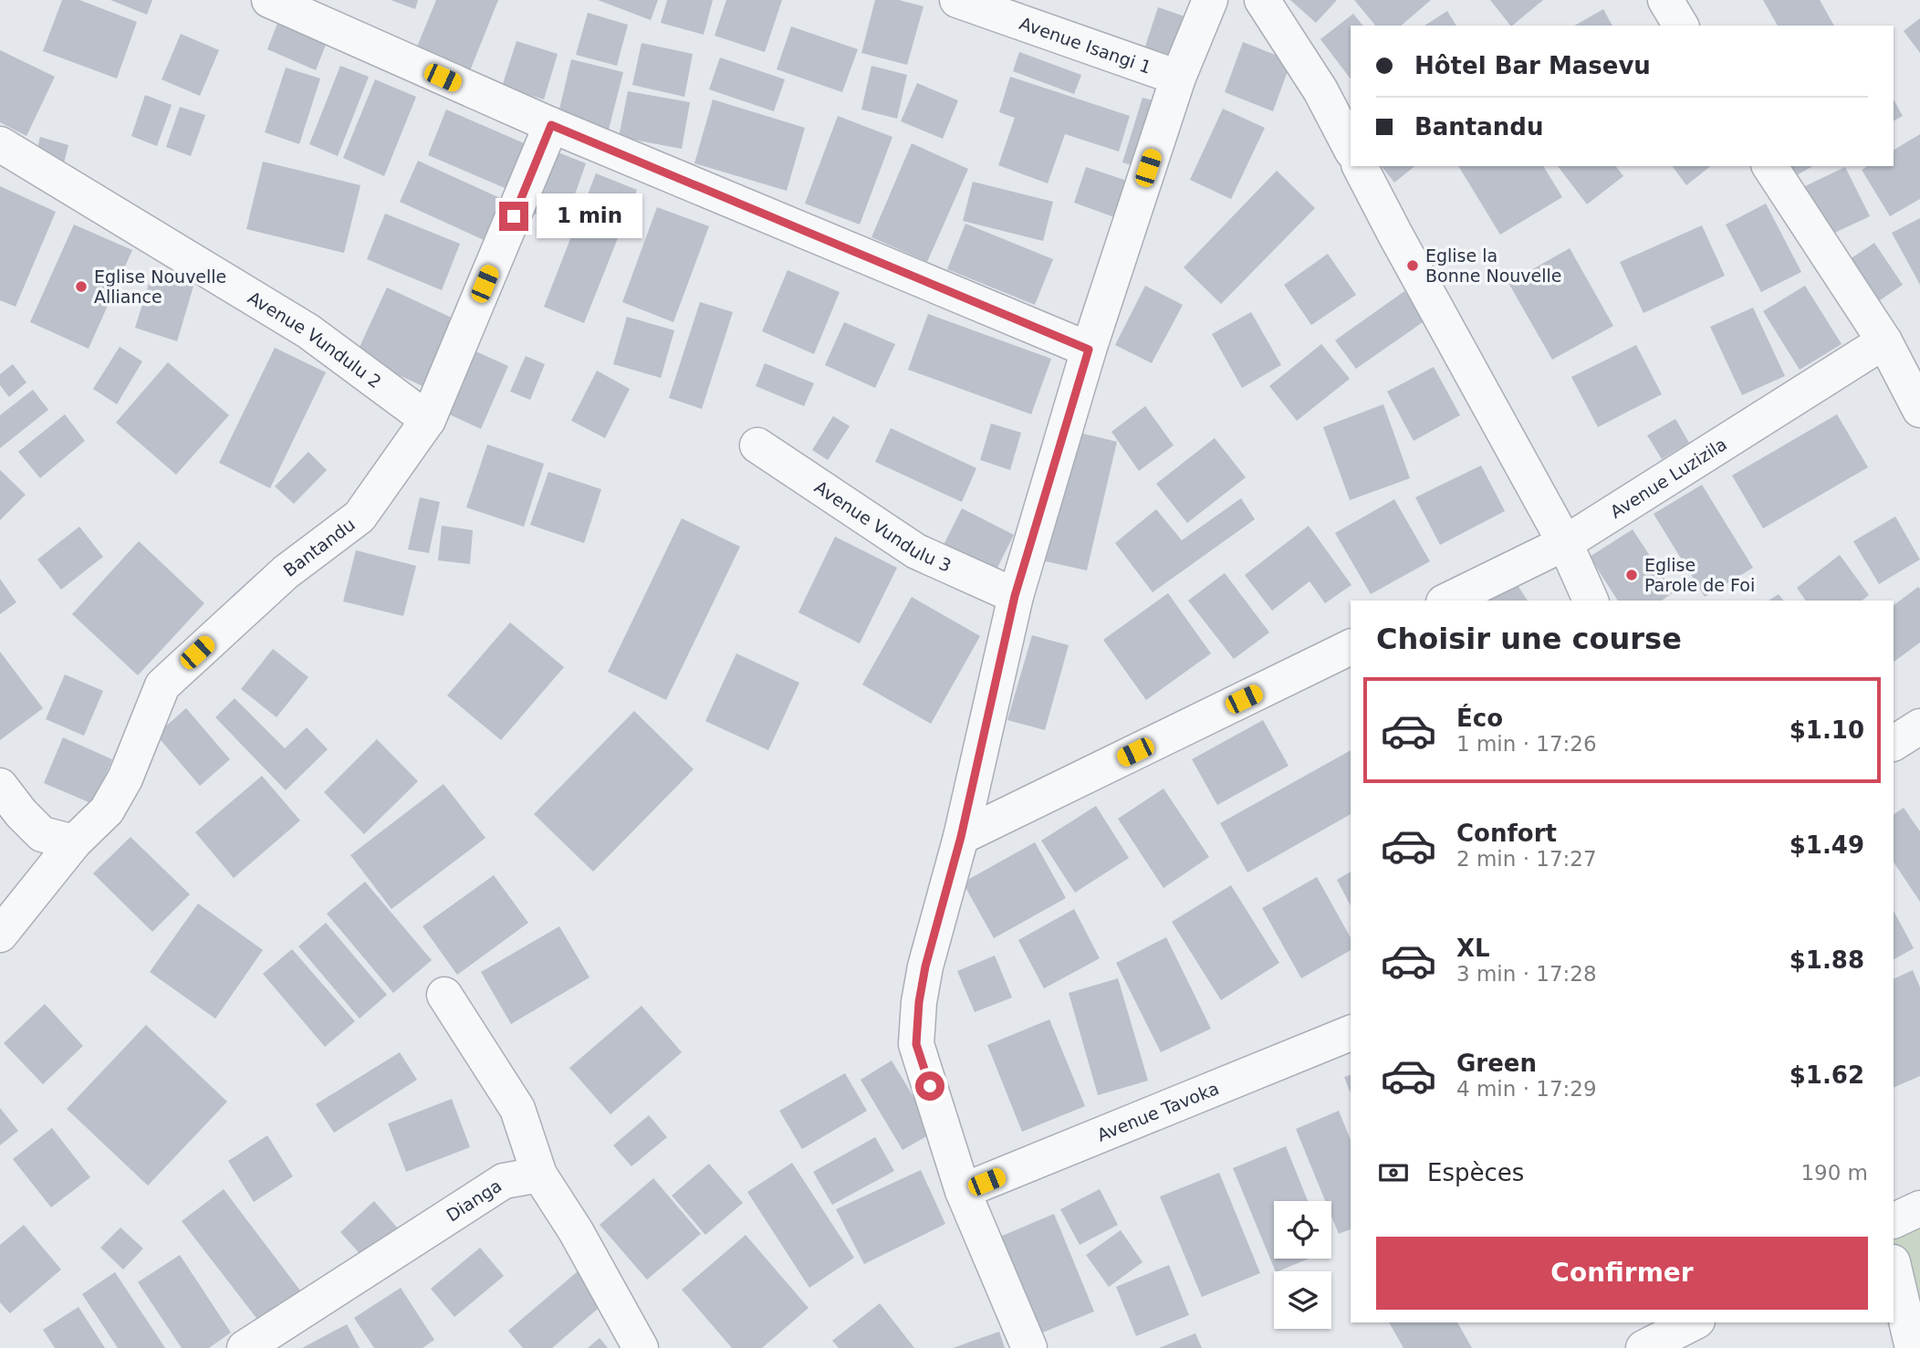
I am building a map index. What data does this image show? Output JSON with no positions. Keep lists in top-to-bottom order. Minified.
{"streets":{"street":["Avenue Isangi 1","Avenue Vundulu 2","Avenue Luzizila","Avenue Vundulu 3","Bantandu","Avenue Tavoka","Dianga"]},"crossings":[["Avenue Vundulu 2","Bantandu"]],"places":["Eglise la Bonne Nouvelle","Eglise Nouvelle Alliance","Eglise Parole de Foi"],"page":{"banner":["Hôtel Bar Masevu","Bantandu"],"bubble":"1 min","heading":"Choisir une course","list":[{"name":"Éco","note":"1 min · 17:26","value":"$1.10"},{"name":"Confort","note":"2 min · 17:27","value":"$1.49"},{"name":"XL","note":"3 min · 17:28","value":"$1.88"},{"name":"Green","note":"4 min · 17:29","value":"$1.62"}],"pay":["Espèces","190 m"],"buttons":"Confirmer"}}
